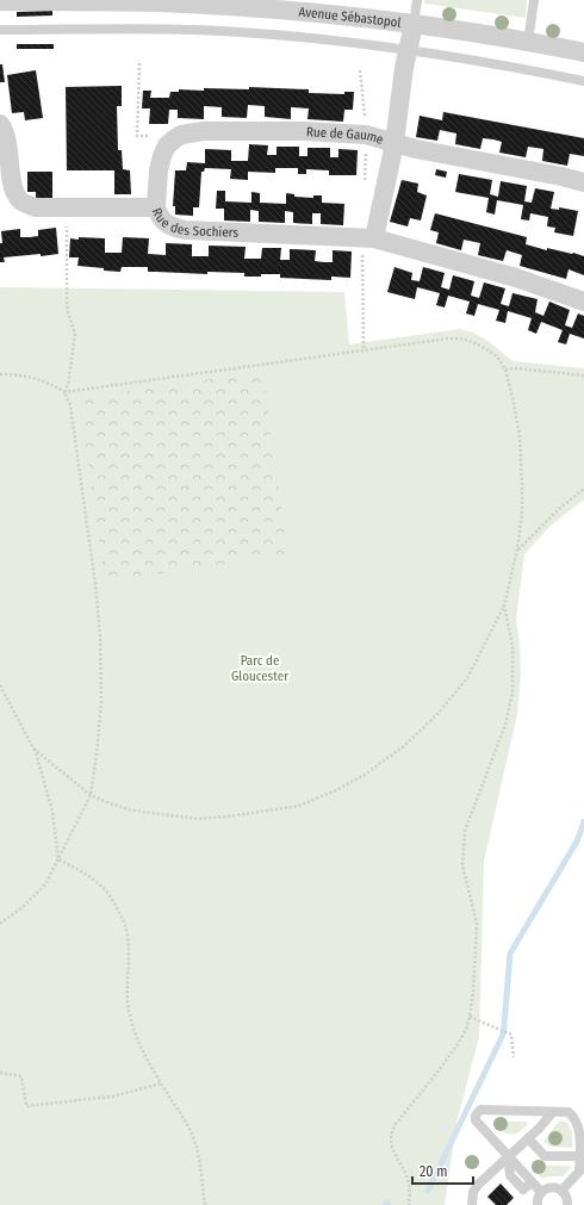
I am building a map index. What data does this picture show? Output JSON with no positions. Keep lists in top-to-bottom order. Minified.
{"streets":{"street":["Avenue Sébastopol","Rue de Gaume","Rue des Sochiers"]},"parks":["Parc de Gloucester"],"scale_bar":"20 m"}
